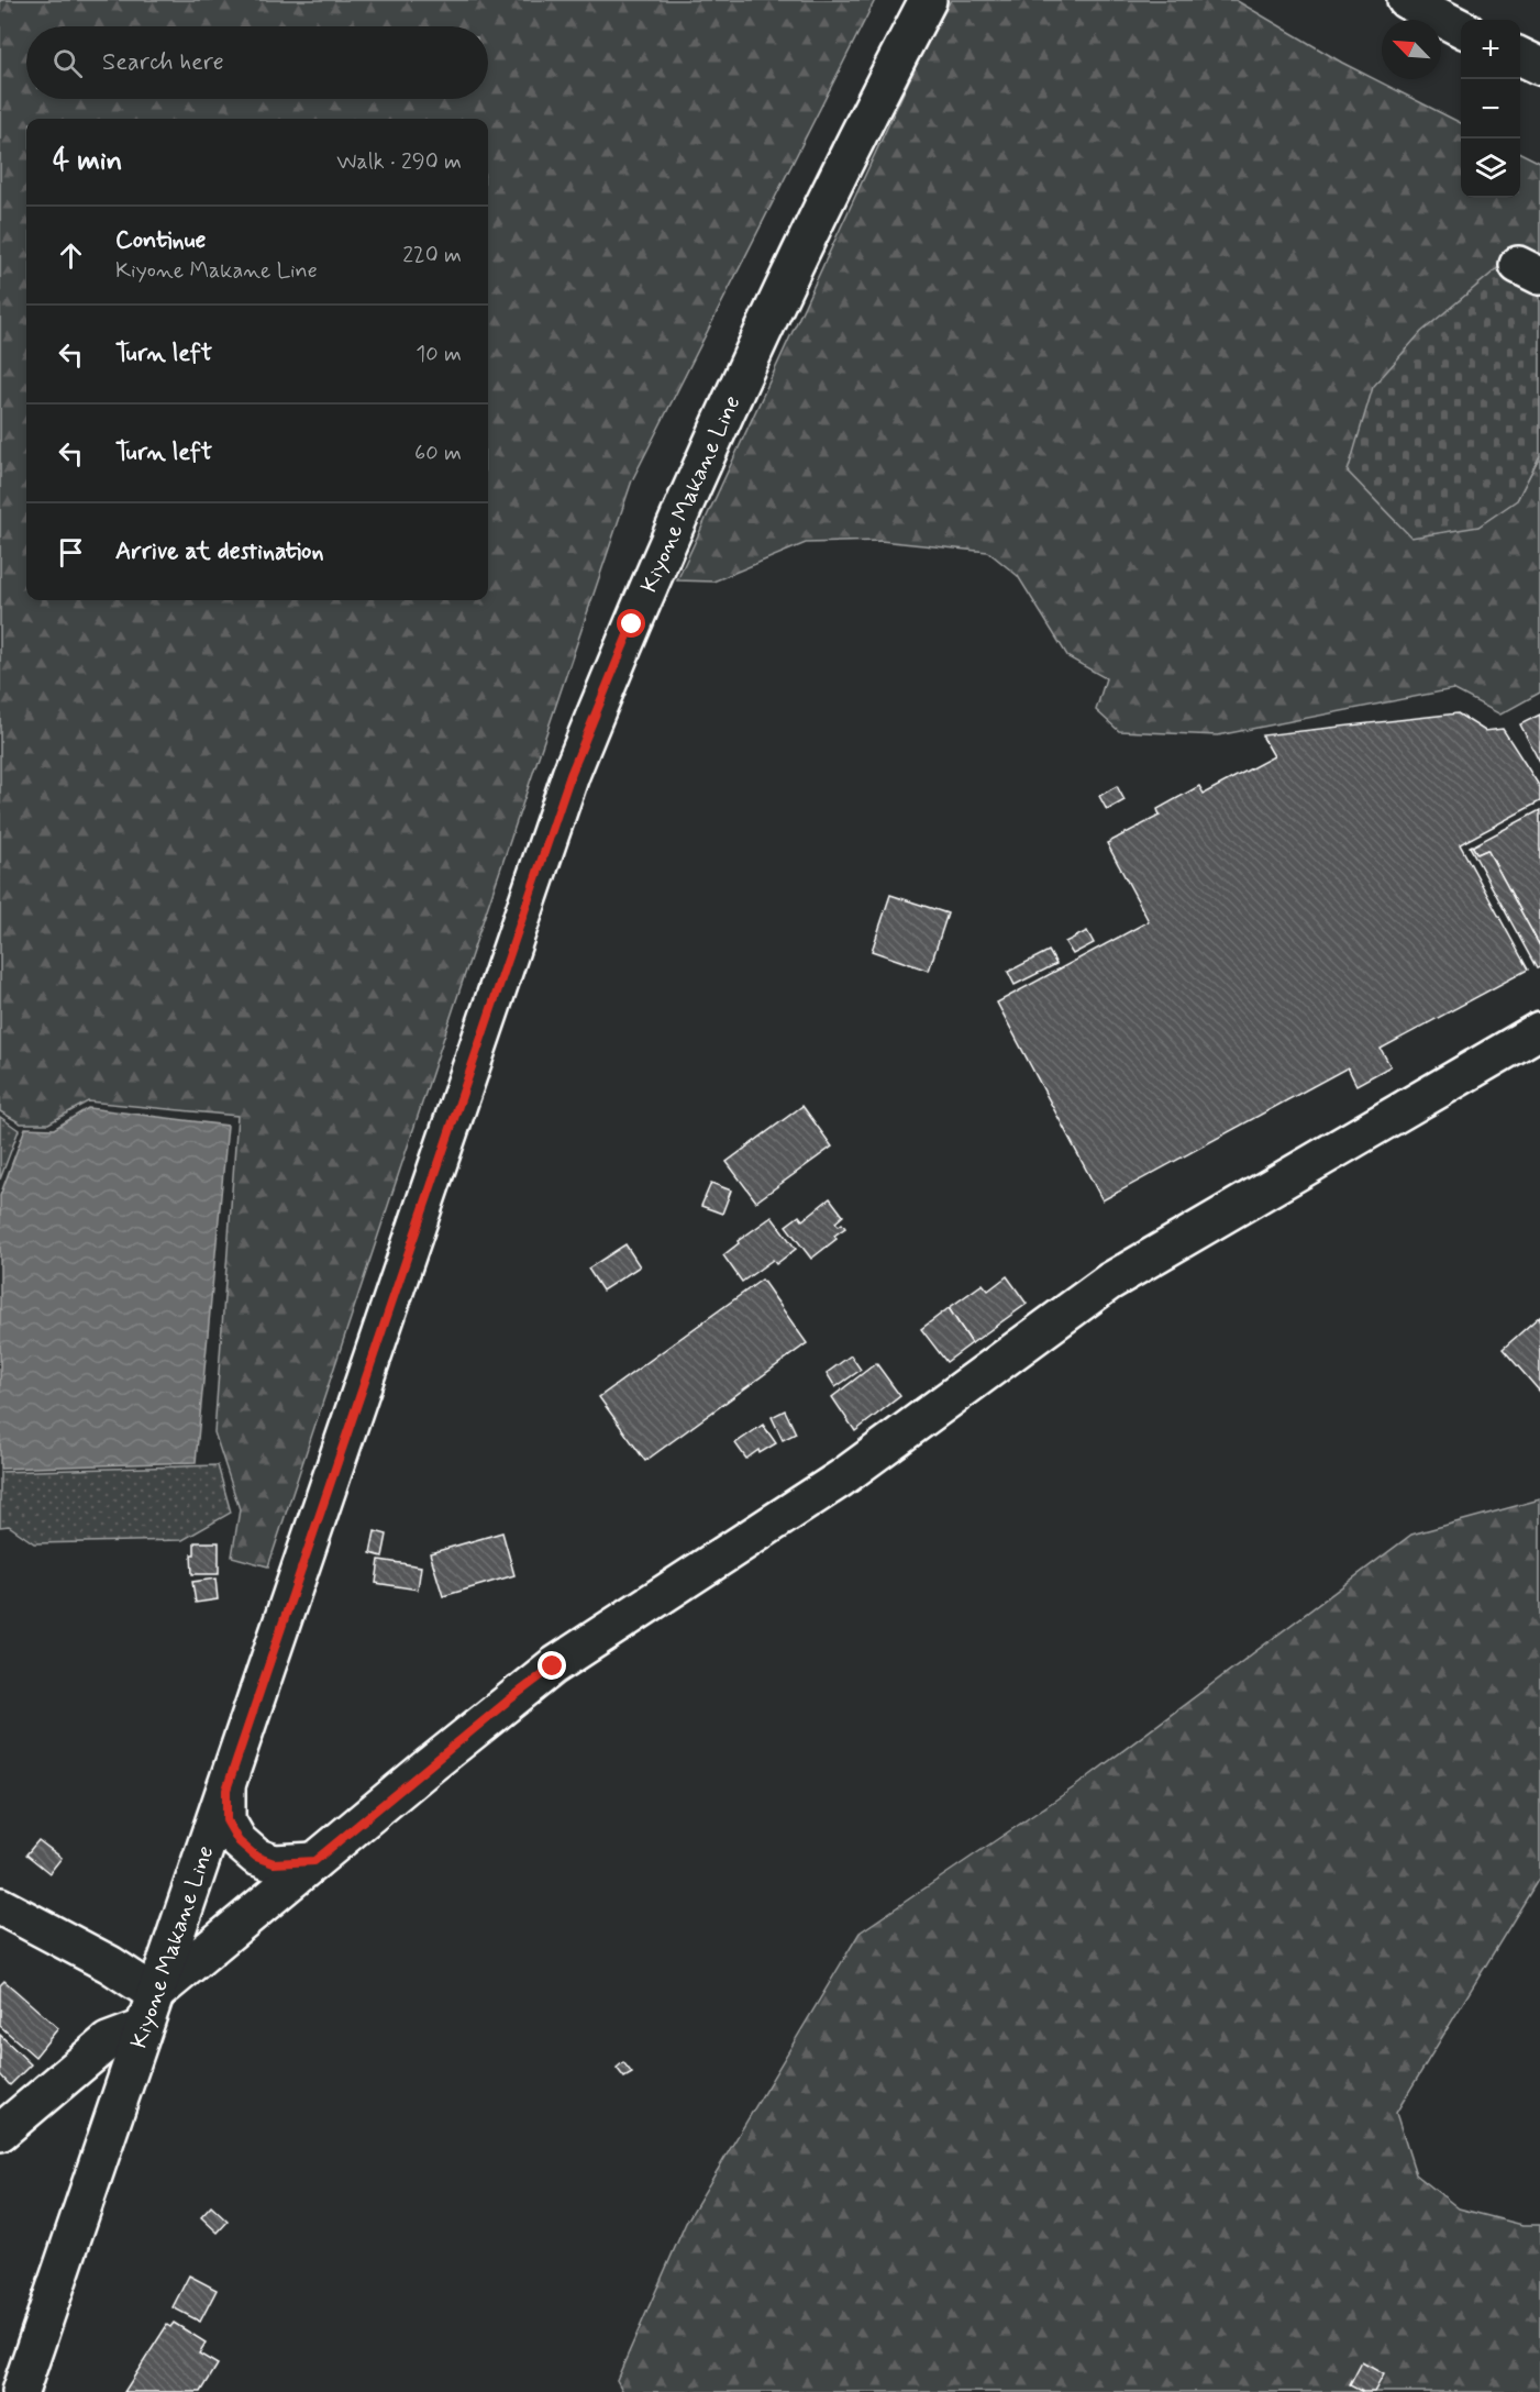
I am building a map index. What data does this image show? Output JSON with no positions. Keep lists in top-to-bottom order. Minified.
{"streets":{"main road":["Kiyone Makane Line"]},"north":"top left","page":{"map_buttons":["+","−"],"search":"Search here","heading":["4 min","Walk · 290 m"],"list":[["Continue","Kiyone Makane Line","220 m"],["Turn left","10 m"],["Turn left","60 m"],"Arrive at destination"]}}
